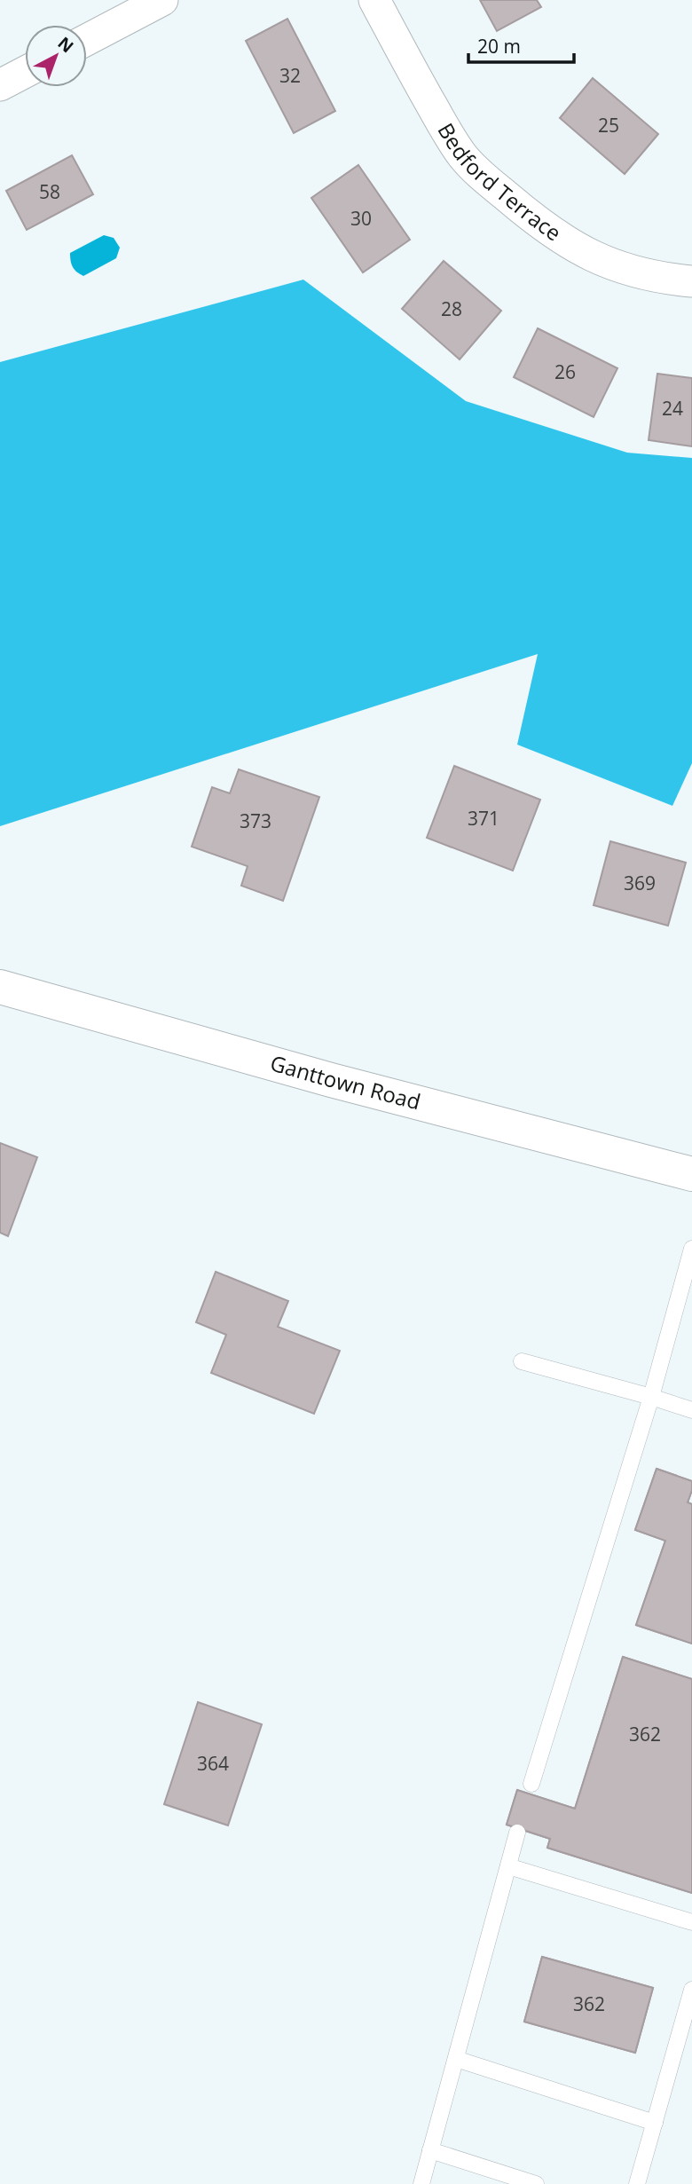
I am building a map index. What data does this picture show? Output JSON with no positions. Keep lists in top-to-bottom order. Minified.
{"streets":{"street":["Bedford Terrace","Ganttown Road"]},"house_numbers":["32","25","58","30","28","26","24","371","373","369","362","364","362"],"scale_bar":"20 m","north":"top right"}
